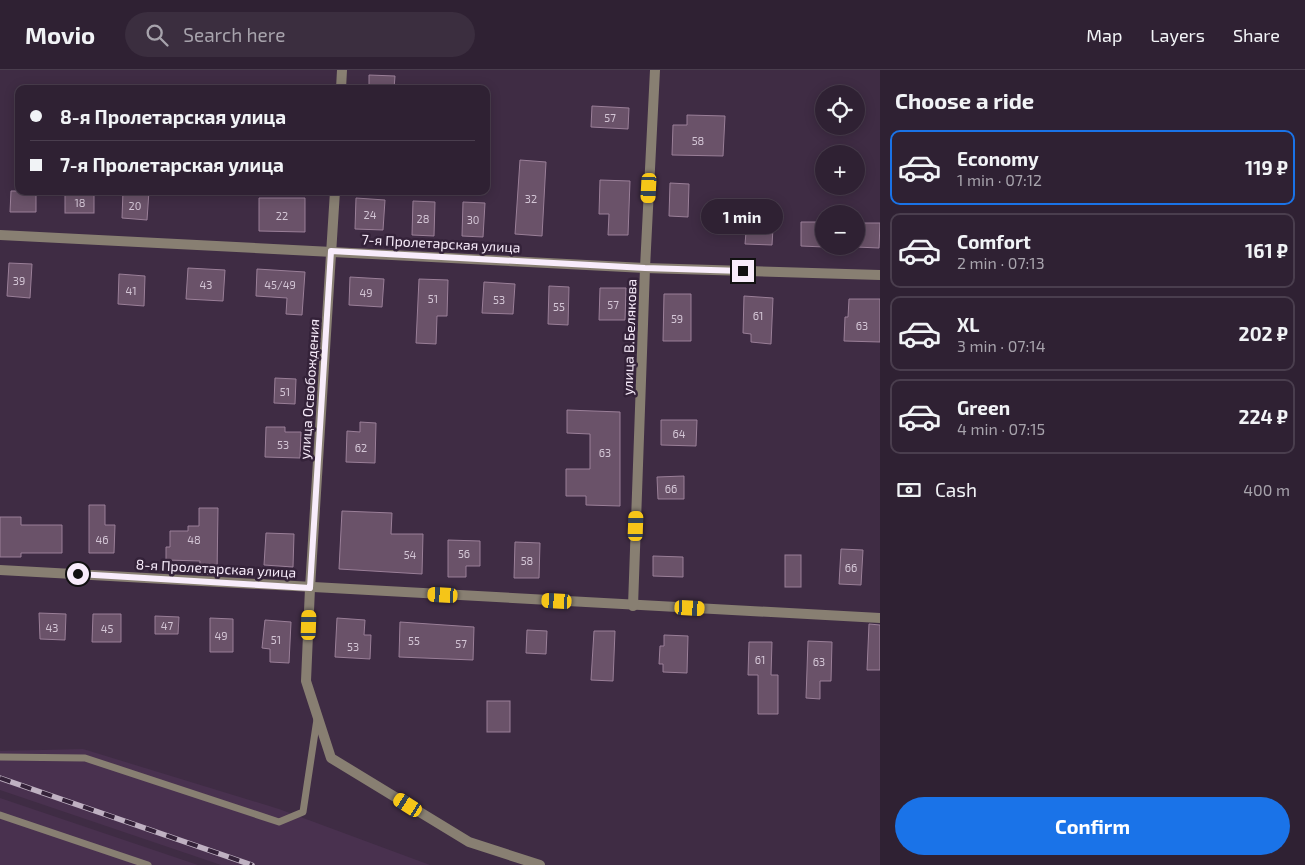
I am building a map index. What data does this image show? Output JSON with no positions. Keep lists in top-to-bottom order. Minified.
{"streets":{"street":["7-я Пролетарская улица","улица В.Белякова","улица Освобождения","8-я Пролетарская улица"]},"crossings":[["7-я Пролетарская улица","улица В.Белякова"],["7-я Пролетарская улица","улица Освобождения"],["улица В.Белякова","8-я Пролетарская улица"],["улица Освобождения","8-я Пролетарская улица"]],"house_numbers":["57","58","32","18","20","24","22","28","30","39","43","45/49","41","49","51","53","57","55","61","59","63","51","64","53","62","63","66","46","48","56","54","58","66","47","43","45","49","51","55","57","53","61","63"],"page":{"header":"Movio","search":"Search here","nav":["Map","Layers","Share"],"heading":"Choose a ride","map_buttons":["+","−"],"banner":["8-я Пролетарская улица","7-я Пролетарская улица"],"list":[{"name":"Economy","note":"1 min · 07:12","value":"119 ₽"},{"name":"Comfort","note":"2 min · 07:13","value":"161 ₽"},{"name":"XL","note":"3 min · 07:14","value":"202 ₽"},{"name":"Green","note":"4 min · 07:15","value":"224 ₽"}],"bubble":"1 min","pay":["Cash","400 m"],"buttons":"Confirm"}}
